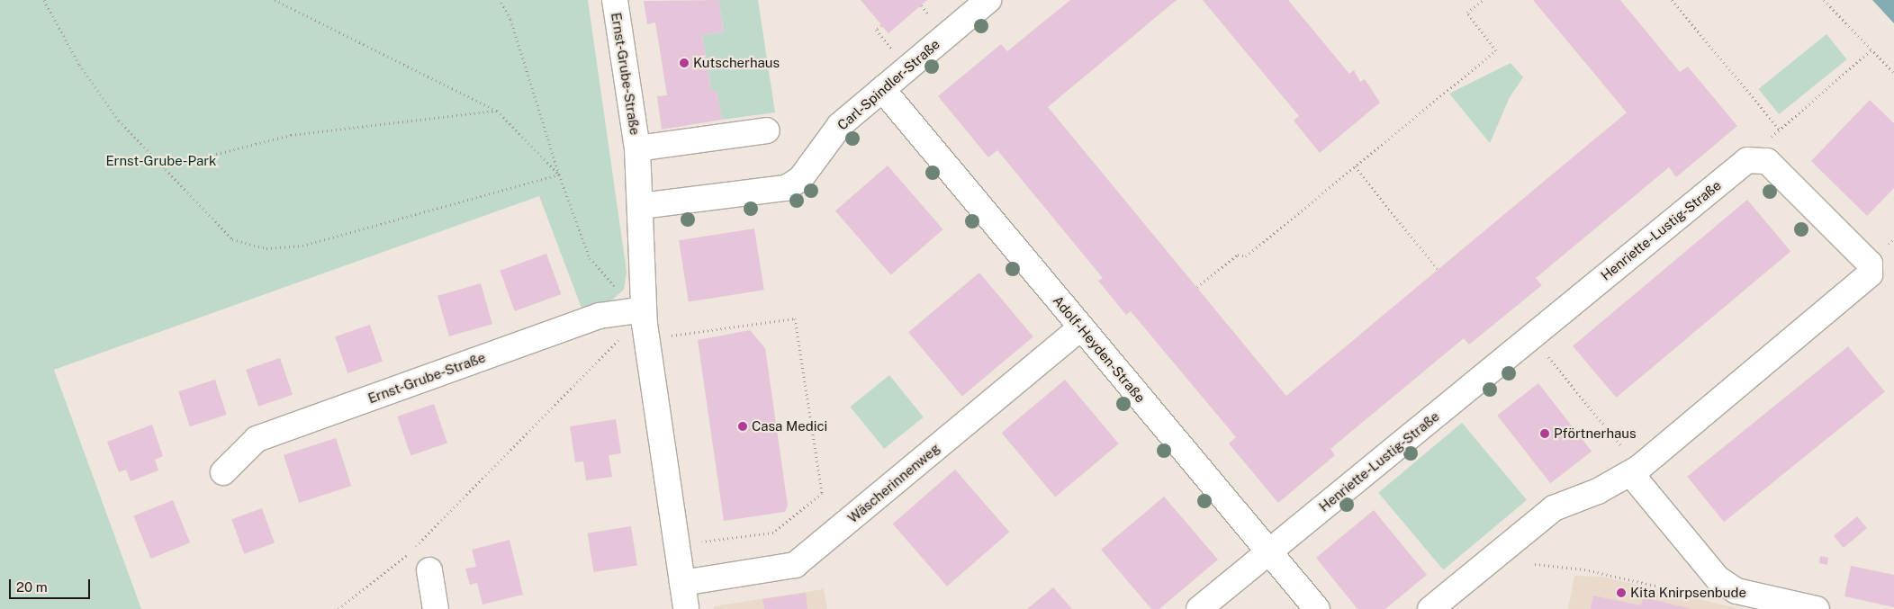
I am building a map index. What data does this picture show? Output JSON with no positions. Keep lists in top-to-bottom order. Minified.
{"streets":{"street":["Ernst-Grube-Straße","Carl-Spindler-Straße","Henriette-Lustig-Straße","Adolf-Heyden-Straße","Wäscherinnenweg"]},"crossings":[["Ernst-Grube-Straße","Carl-Spindler-Straße"],["Ernst-Grube-Straße","Wäscherinnenweg"],["Carl-Spindler-Straße","Adolf-Heyden-Straße"],["Henriette-Lustig-Straße","Adolf-Heyden-Straße"],["Adolf-Heyden-Straße","Wäscherinnenweg"]],"parks":["Ernst-Grube-Park"],"places":["Kutscherhaus","Casa Medici","Pförtnerhaus","Kita Knirpsenbude"],"scale_bar":"20 m"}
